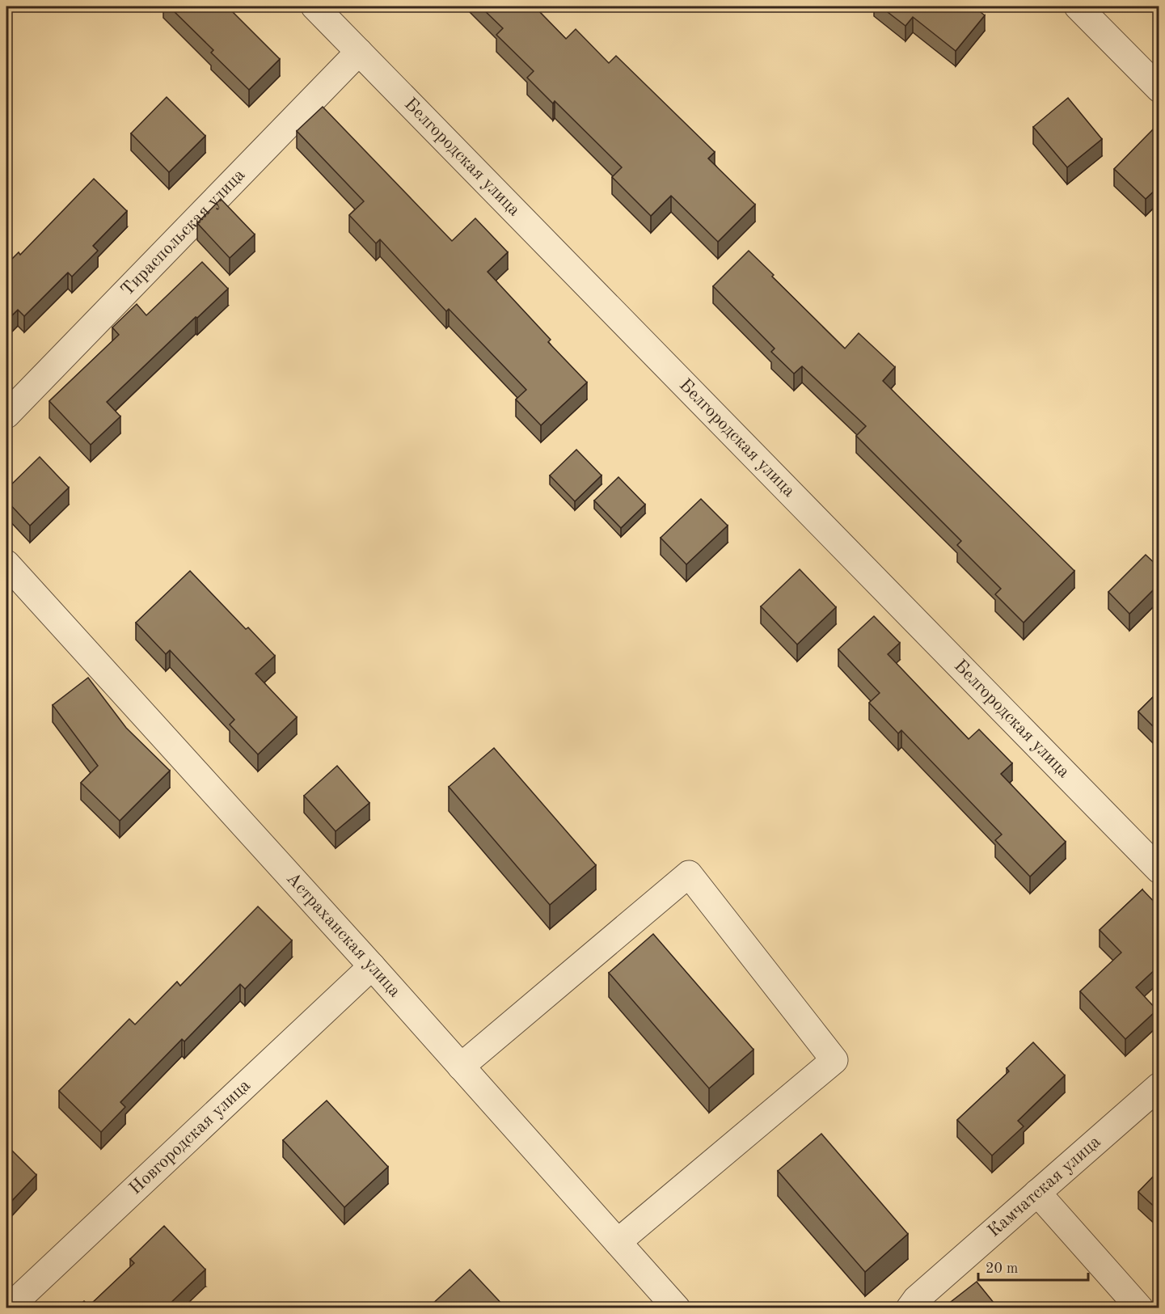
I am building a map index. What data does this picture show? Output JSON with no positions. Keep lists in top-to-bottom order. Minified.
{"streets":{"street":["Белгородская улица","Тираспольская улица","Астраханская улица","Новгородская улица","Камчатская улица"]},"crossings":[["Белгородская улица","Тираспольская улица"],["Астраханская улица","Новгородская улица"]],"scale_bar":"20 m"}
